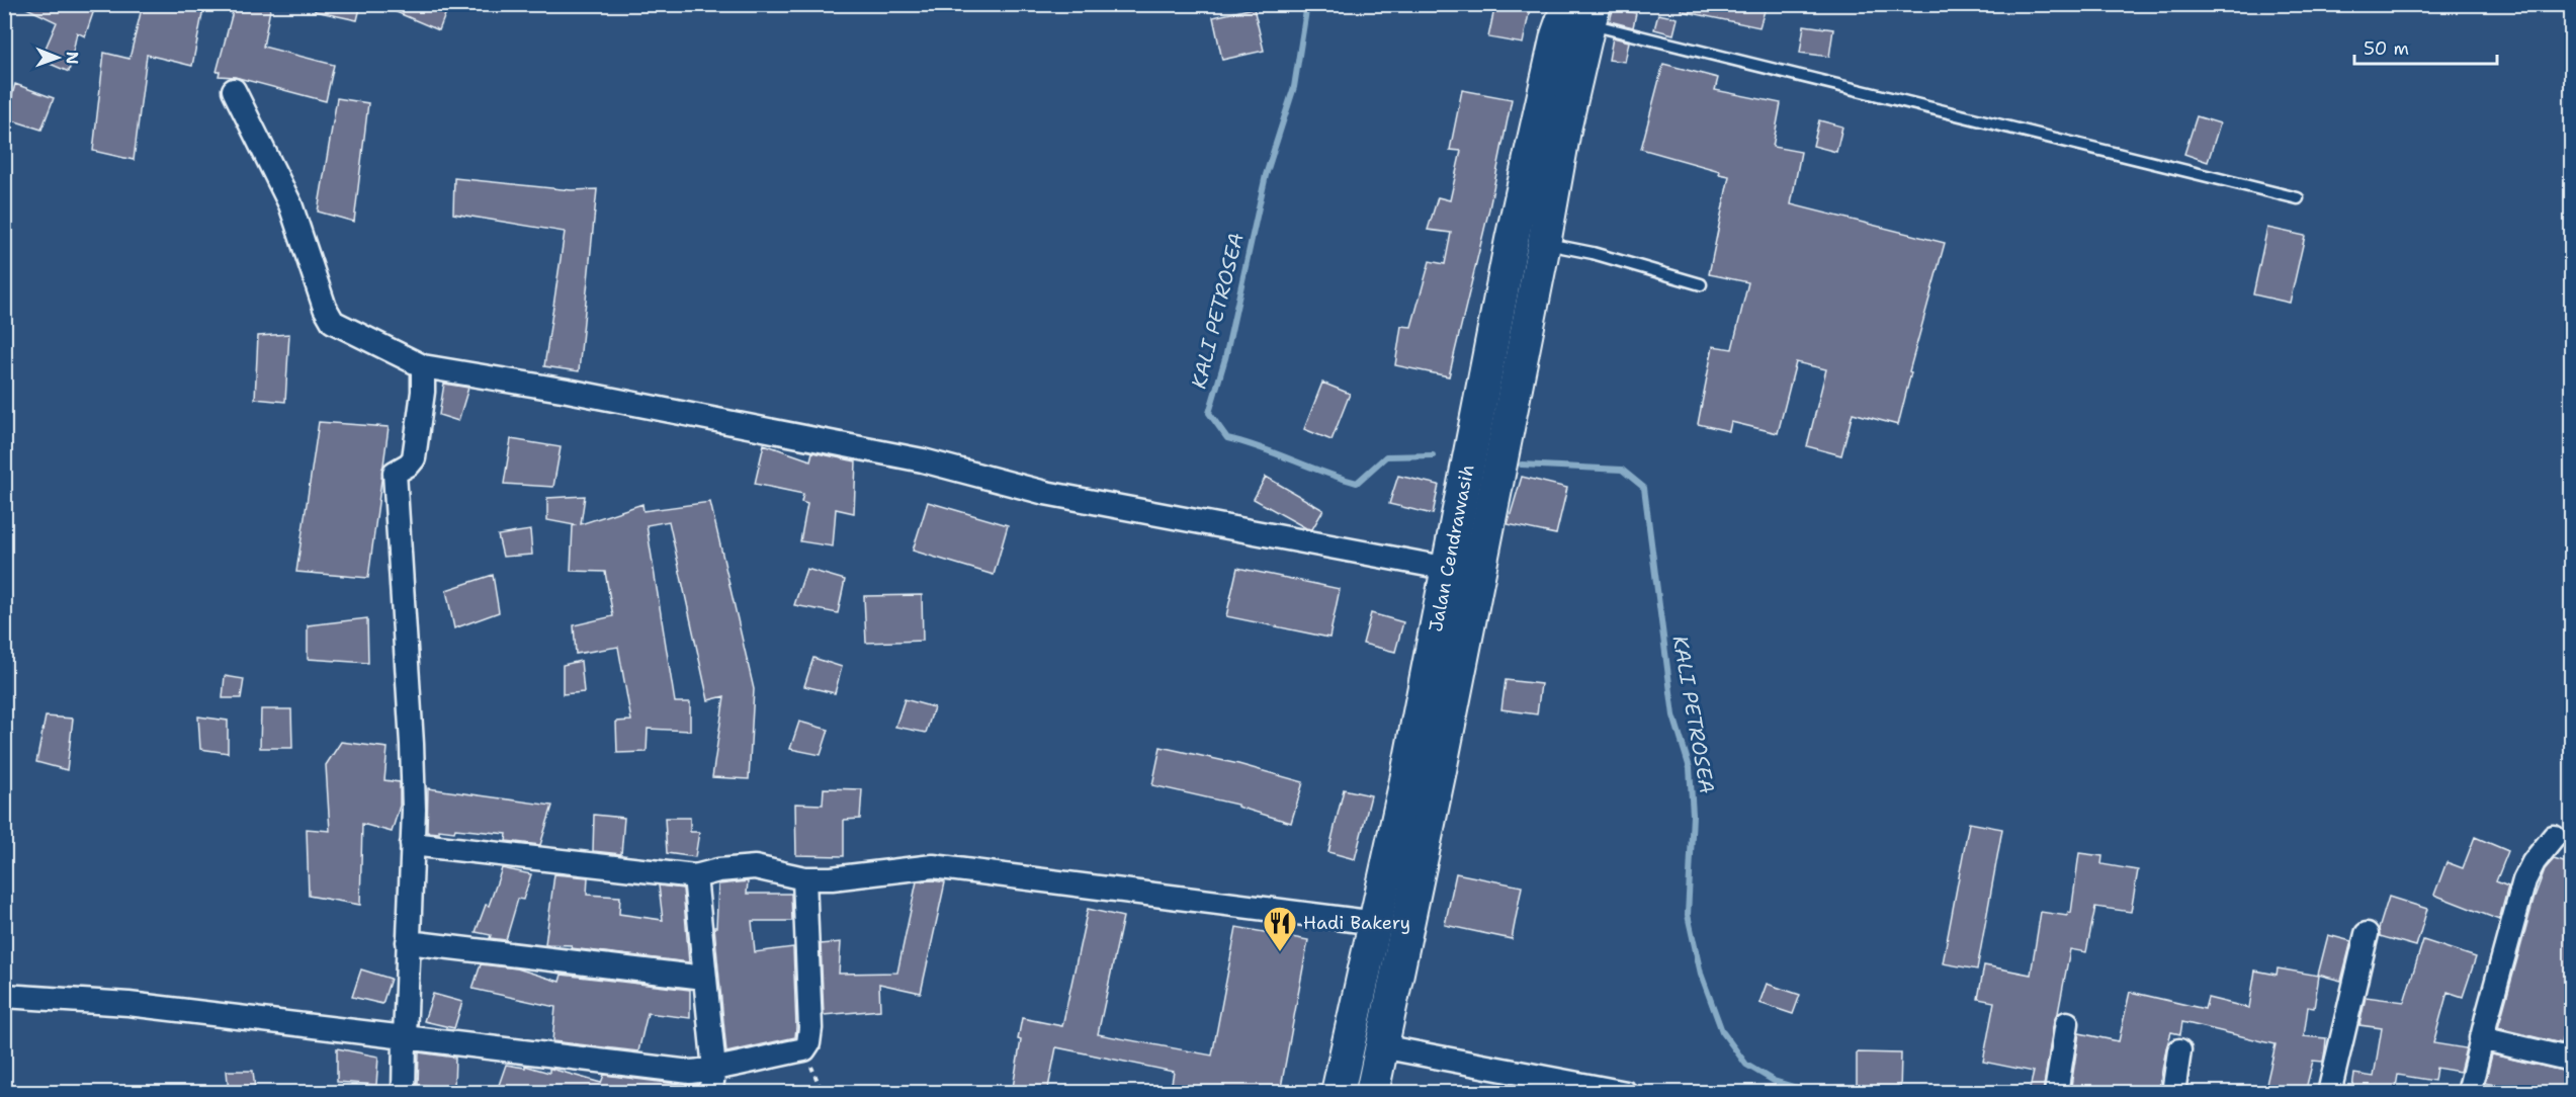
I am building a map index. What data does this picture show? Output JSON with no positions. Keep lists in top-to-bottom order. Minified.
{"streets":{"main road":["Jalan Cendrawasih"]},"water":["KALI PETROSEA"],"places":{"restaurant":["Hadi Bakery"]},"scale_bar":"50 m","north":"right"}
